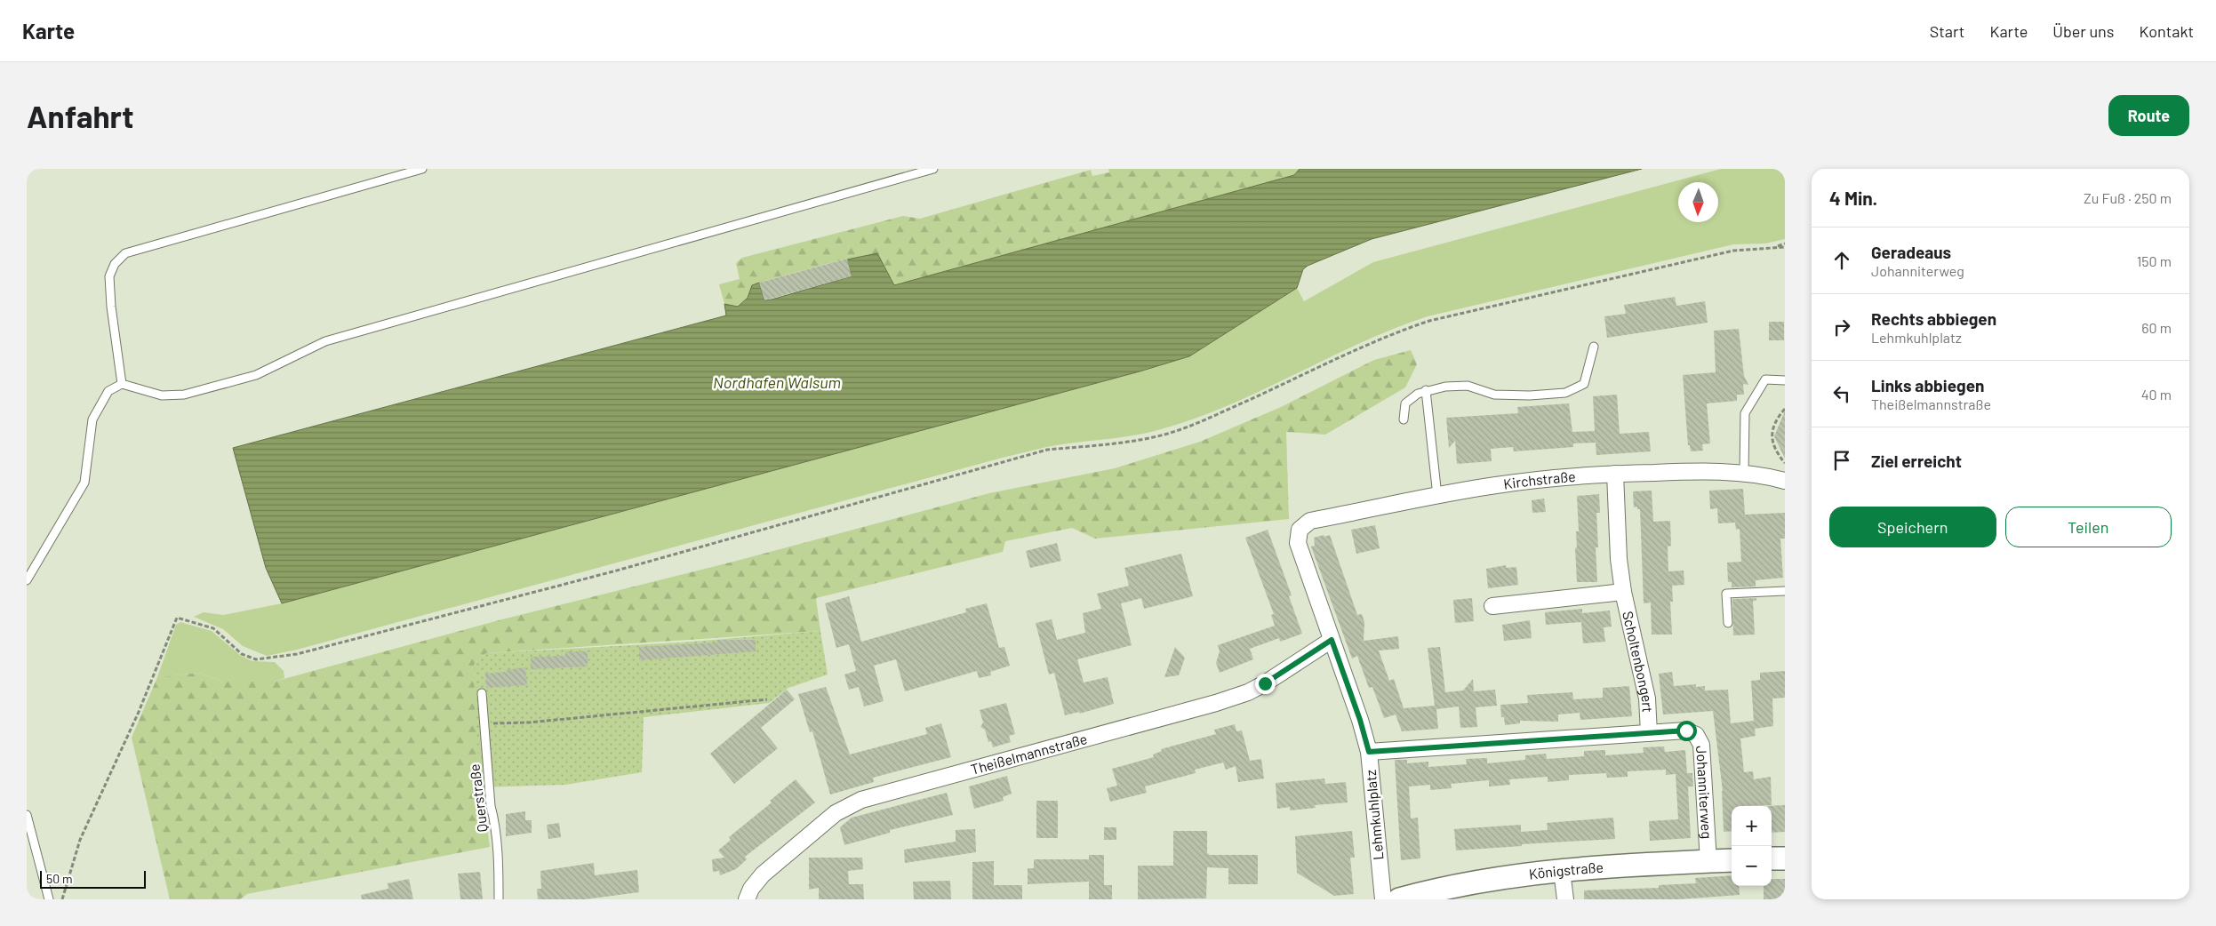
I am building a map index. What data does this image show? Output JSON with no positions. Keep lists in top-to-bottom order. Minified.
{"streets":{"street":["Kirchstraße","Scholtenbongert","Theißelmannstraße","Johanniterweg","Lehmkuhlplatz","Königstraße"],"lane":["Querstraße"]},"crossings":[["Kirchstraße","Scholtenbongert"],["Kirchstraße","Lehmkuhlplatz"],["Scholtenbongert","Johanniterweg"],["Theißelmannstraße","Lehmkuhlplatz"],["Johanniterweg","Lehmkuhlplatz"],["Johanniterweg","Königstraße"]],"water":["Nordhafen Walsum"],"scale_bar":"50 m","north":"bottom","page":{"header":"Karte","nav":["Start","Karte","Über uns","Kontakt"],"buttons":["Route",["Speichern","Teilen"]],"title":"Anfahrt","heading":["4 Min.","Zu Fuß · 250 m"],"list":[["Geradeaus","Johanniterweg","150 m"],["Rechts abbiegen","Lehmkuhlplatz","60 m"],["Links abbiegen","Theißelmannstraße","40 m"],"Ziel erreicht"],"map_buttons":["+","−"],"scale":"50 m"}}
